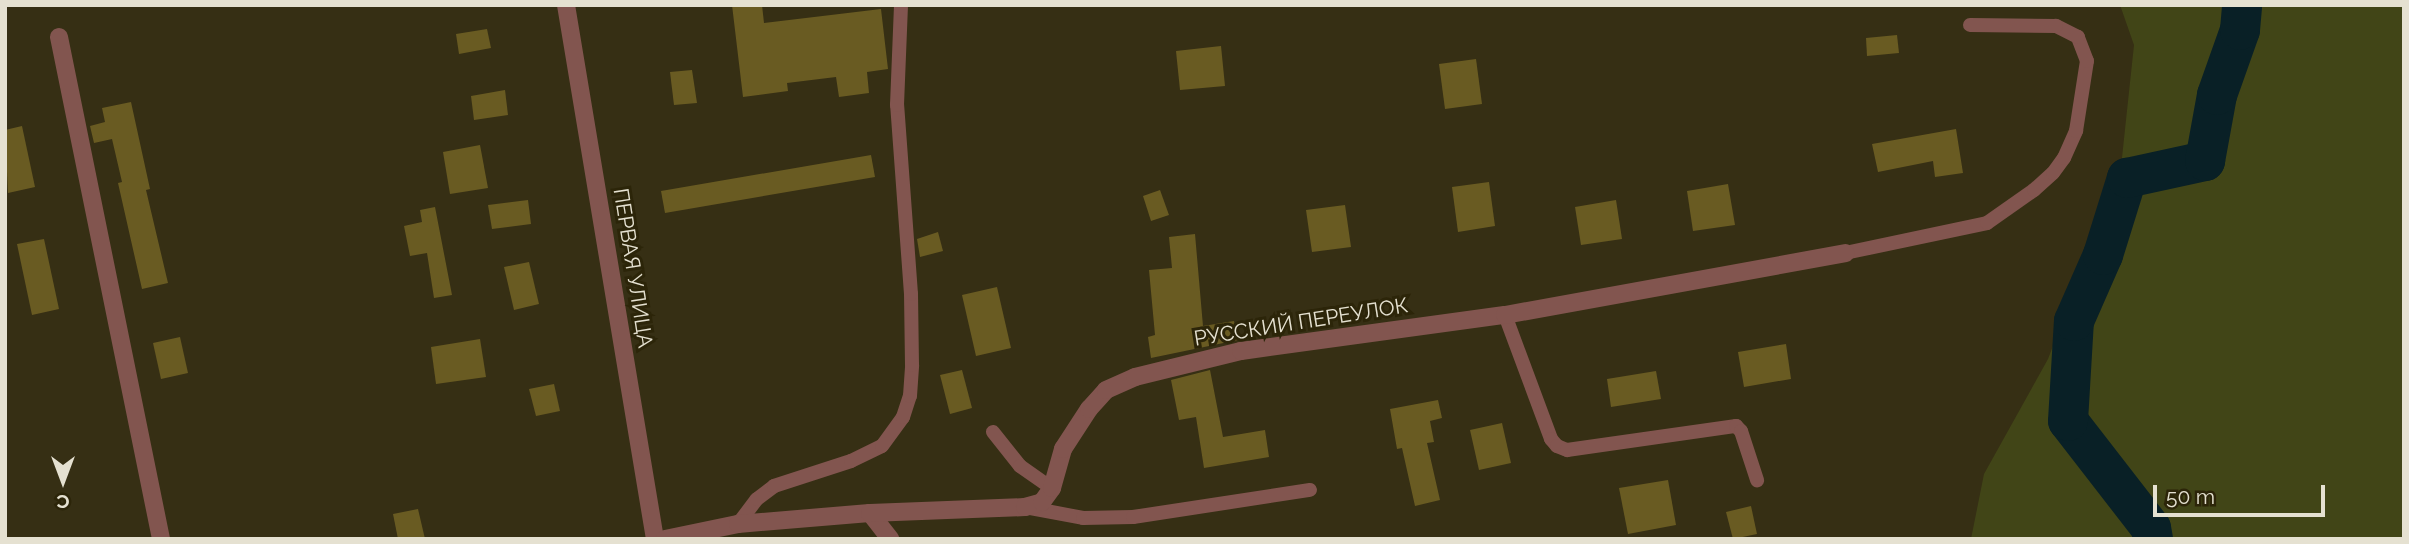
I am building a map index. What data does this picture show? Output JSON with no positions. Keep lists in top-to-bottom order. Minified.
{"streets":{"street":["ПЕРВАЯ УЛИЦА","РУССКИЙ ПЕРЕУЛОК"]},"scale_bar":"50 m","north":"bottom"}
